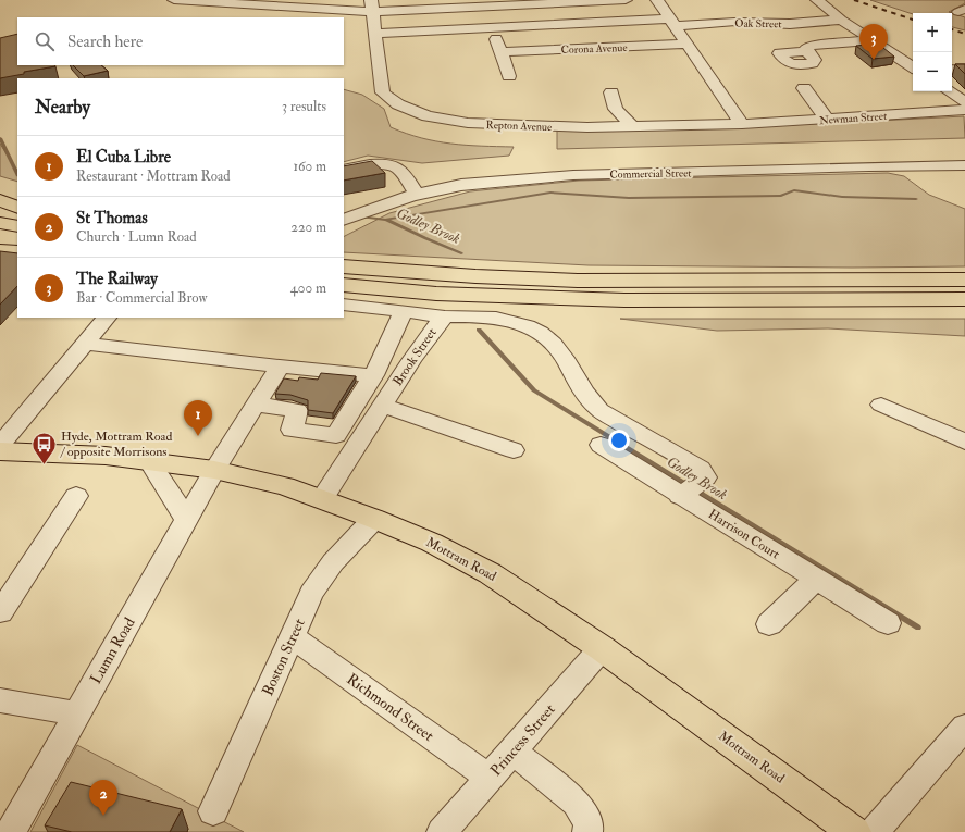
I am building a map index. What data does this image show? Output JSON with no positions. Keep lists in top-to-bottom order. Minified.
{"streets":{"main road":["Mottram Road"],"street":["Oak Street","Corona Avenue","Newman Street","Repton Avenue","Commercial Street","Brook Street","Harrison Court","Lumn Road","Boston Street","Richmond Street","Princess Street"]},"crossings":[["Oak Street","Repton Avenue"],["Newman Street","Repton Avenue"],["Brook Street","Harrison Court"],["Brook Street","Mottram Road"],["Mottram Road","Lumn Road"],["Mottram Road","Boston Street"],["Mottram Road","Princess Street"],["Boston Street","Richmond Street"],["Richmond Street","Princess Street"]],"water":["Godley Brook"],"places":{"bus stop":["Hyde, Mottram Road / opposite Morrisons"]},"page":{"map_buttons":["+","−"],"search":"Search here","pins":["3","1","2"],"heading":["Nearby","3 results"],"list":[{"mark":"1","name":"El Cuba Libre","note":"Restaurant · Mottram Road","value":"160 m"},{"mark":"2","name":"St Thomas","note":"Church · Lumn Road","value":"220 m"},{"mark":"3","name":"The Railway","note":"Bar · Commercial Brow","value":"400 m"}]}}
